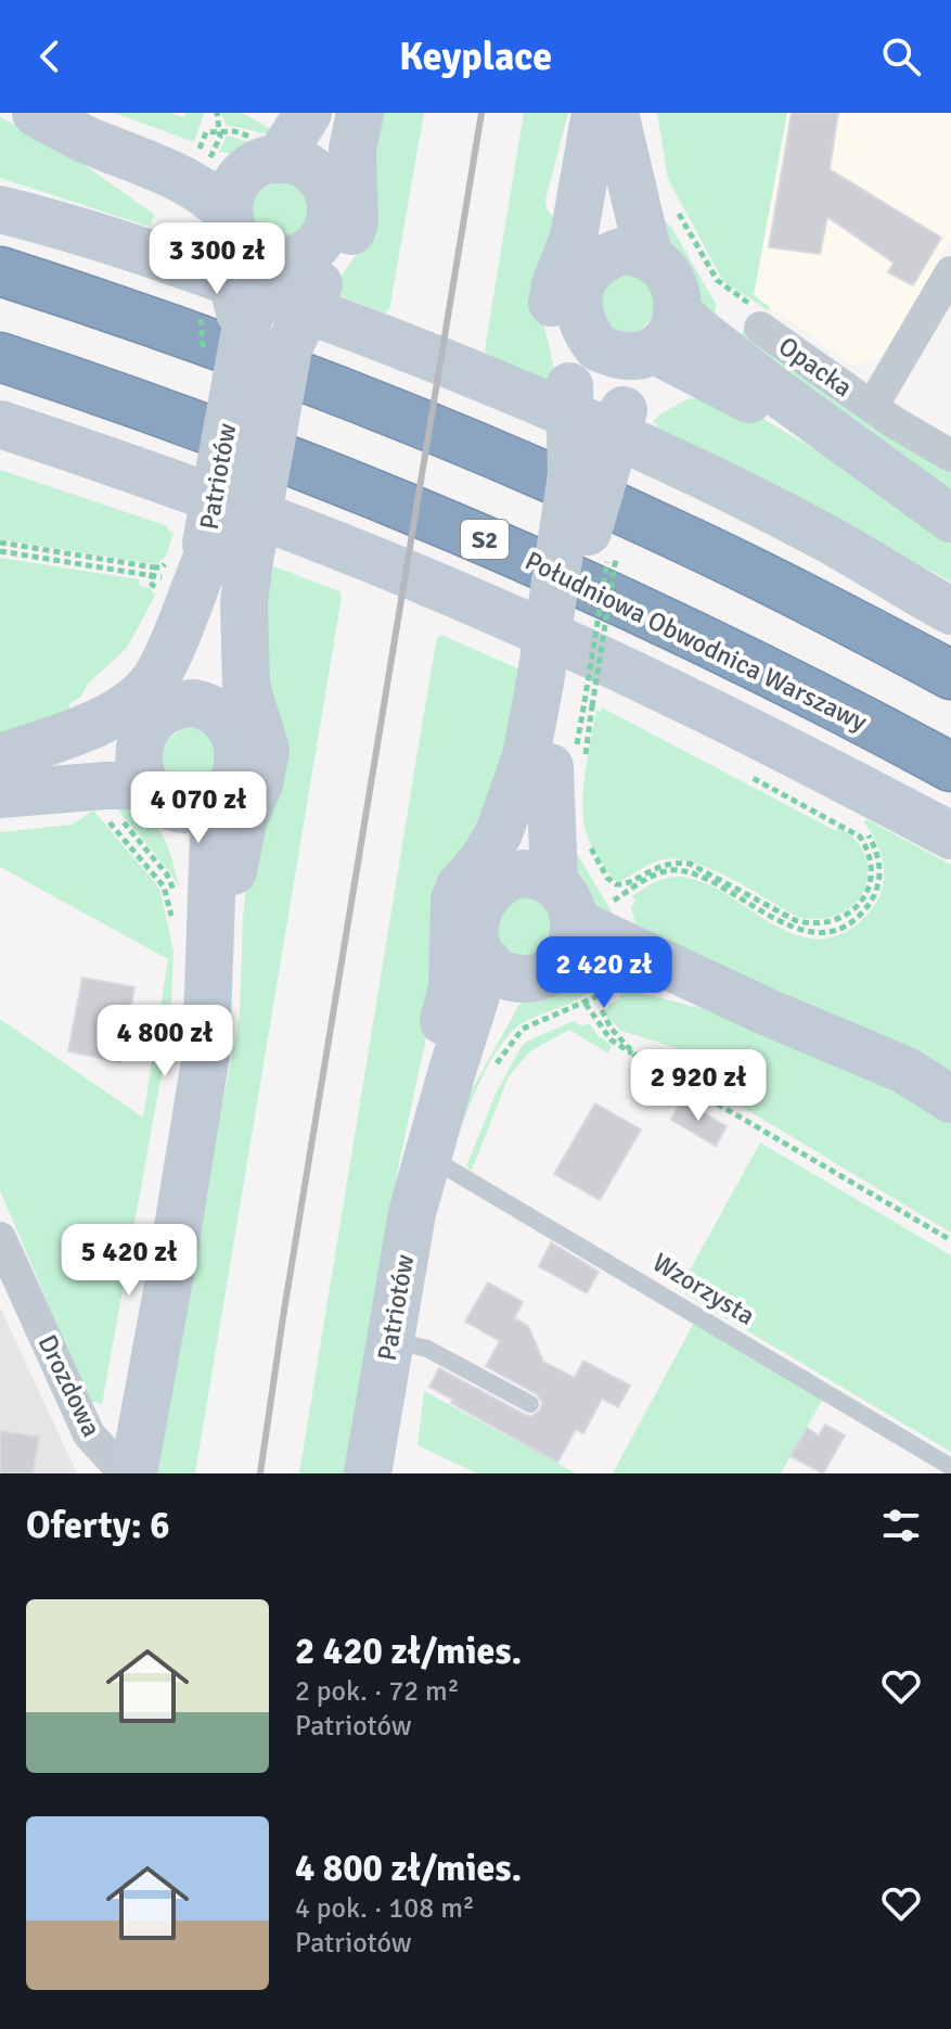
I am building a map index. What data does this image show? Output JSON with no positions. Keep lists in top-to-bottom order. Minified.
{"streets":{"highway":["S2","Południowa Obwodnica Warszawy"],"main road":["Patriotów"],"street":["Opacka","Drozdowa"],"lane":["Wzorzysta"]},"crossings":[["Patriotów","Wzorzysta"]],"page":{"header":"Keyplace","price":["3 300 zł","4 070 zł","2 420 zł","4 800 zł","2 920 zł","5 420 zł"],"heading":"Oferty: 6","list":[{"name":"2 420 zł/mies.","note":"2 pok. · 72 m² · Patriotów"},{"name":"4 800 zł/mies.","note":"4 pok. · 108 m² · Patriotów"}]}}
